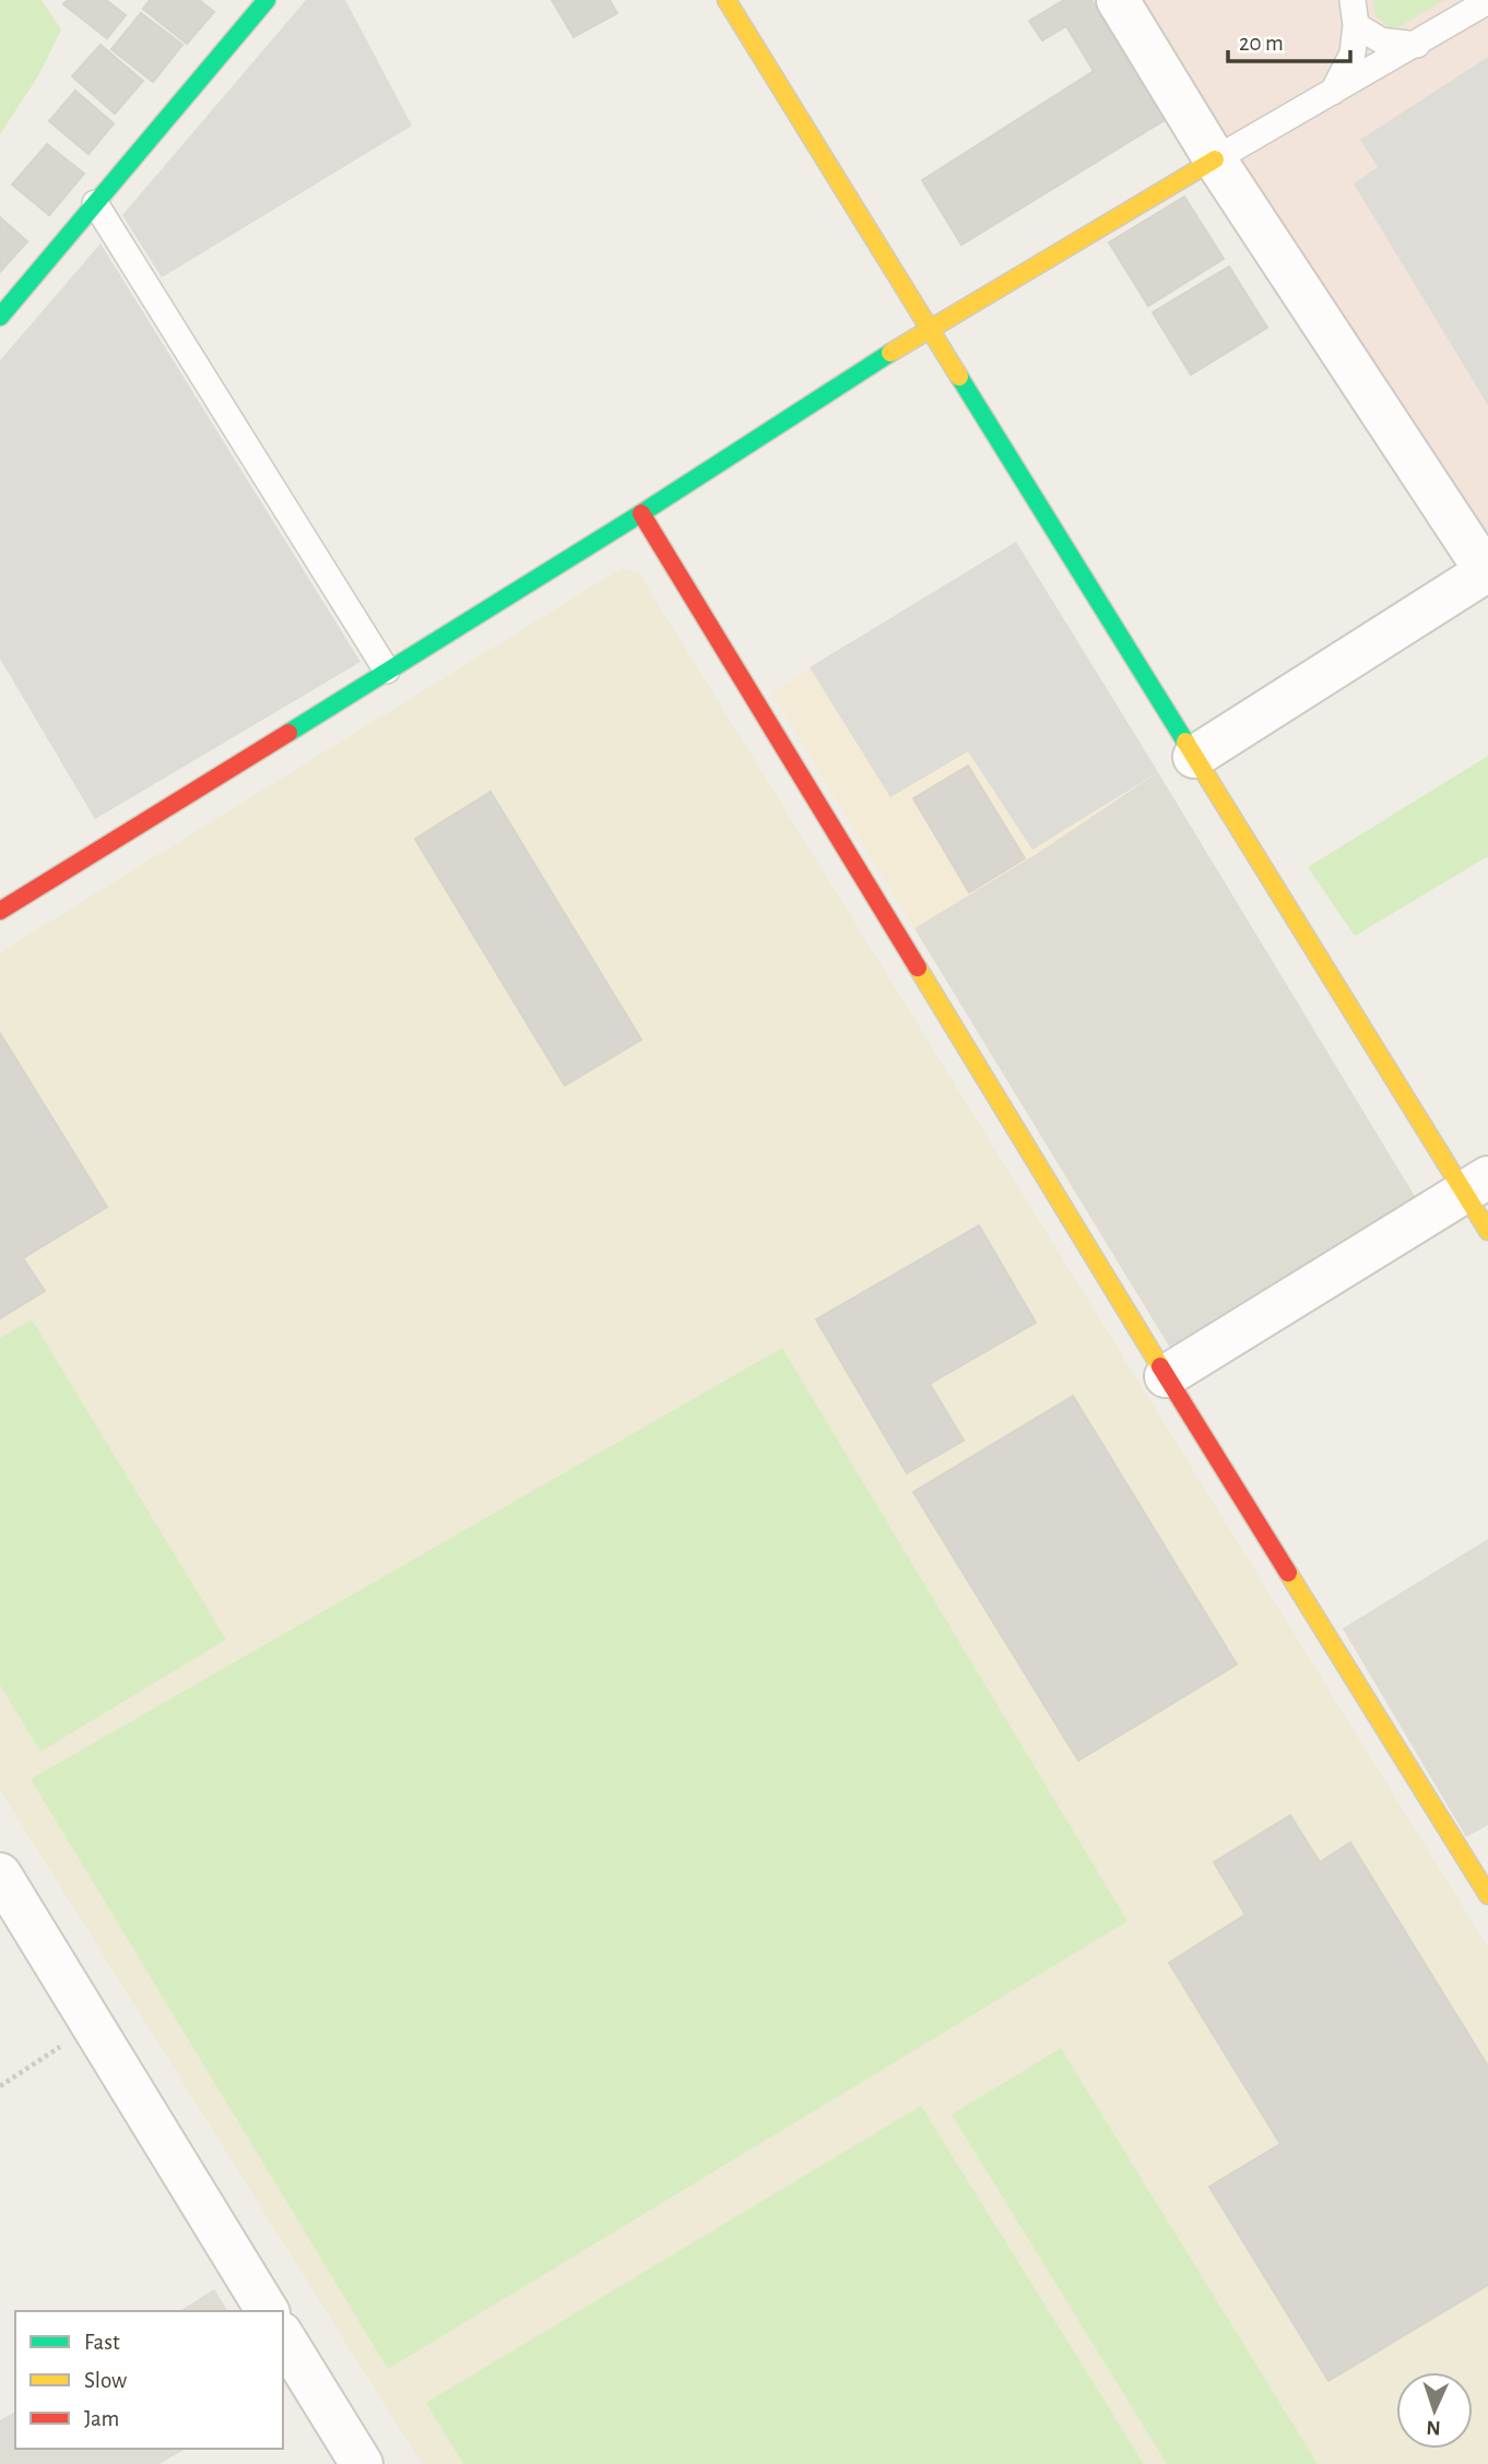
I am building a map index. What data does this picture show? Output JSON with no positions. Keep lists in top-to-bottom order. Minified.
{"legend":["Fast","Slow","Jam"],"scale_bar":"20 m","north":"bottom"}
